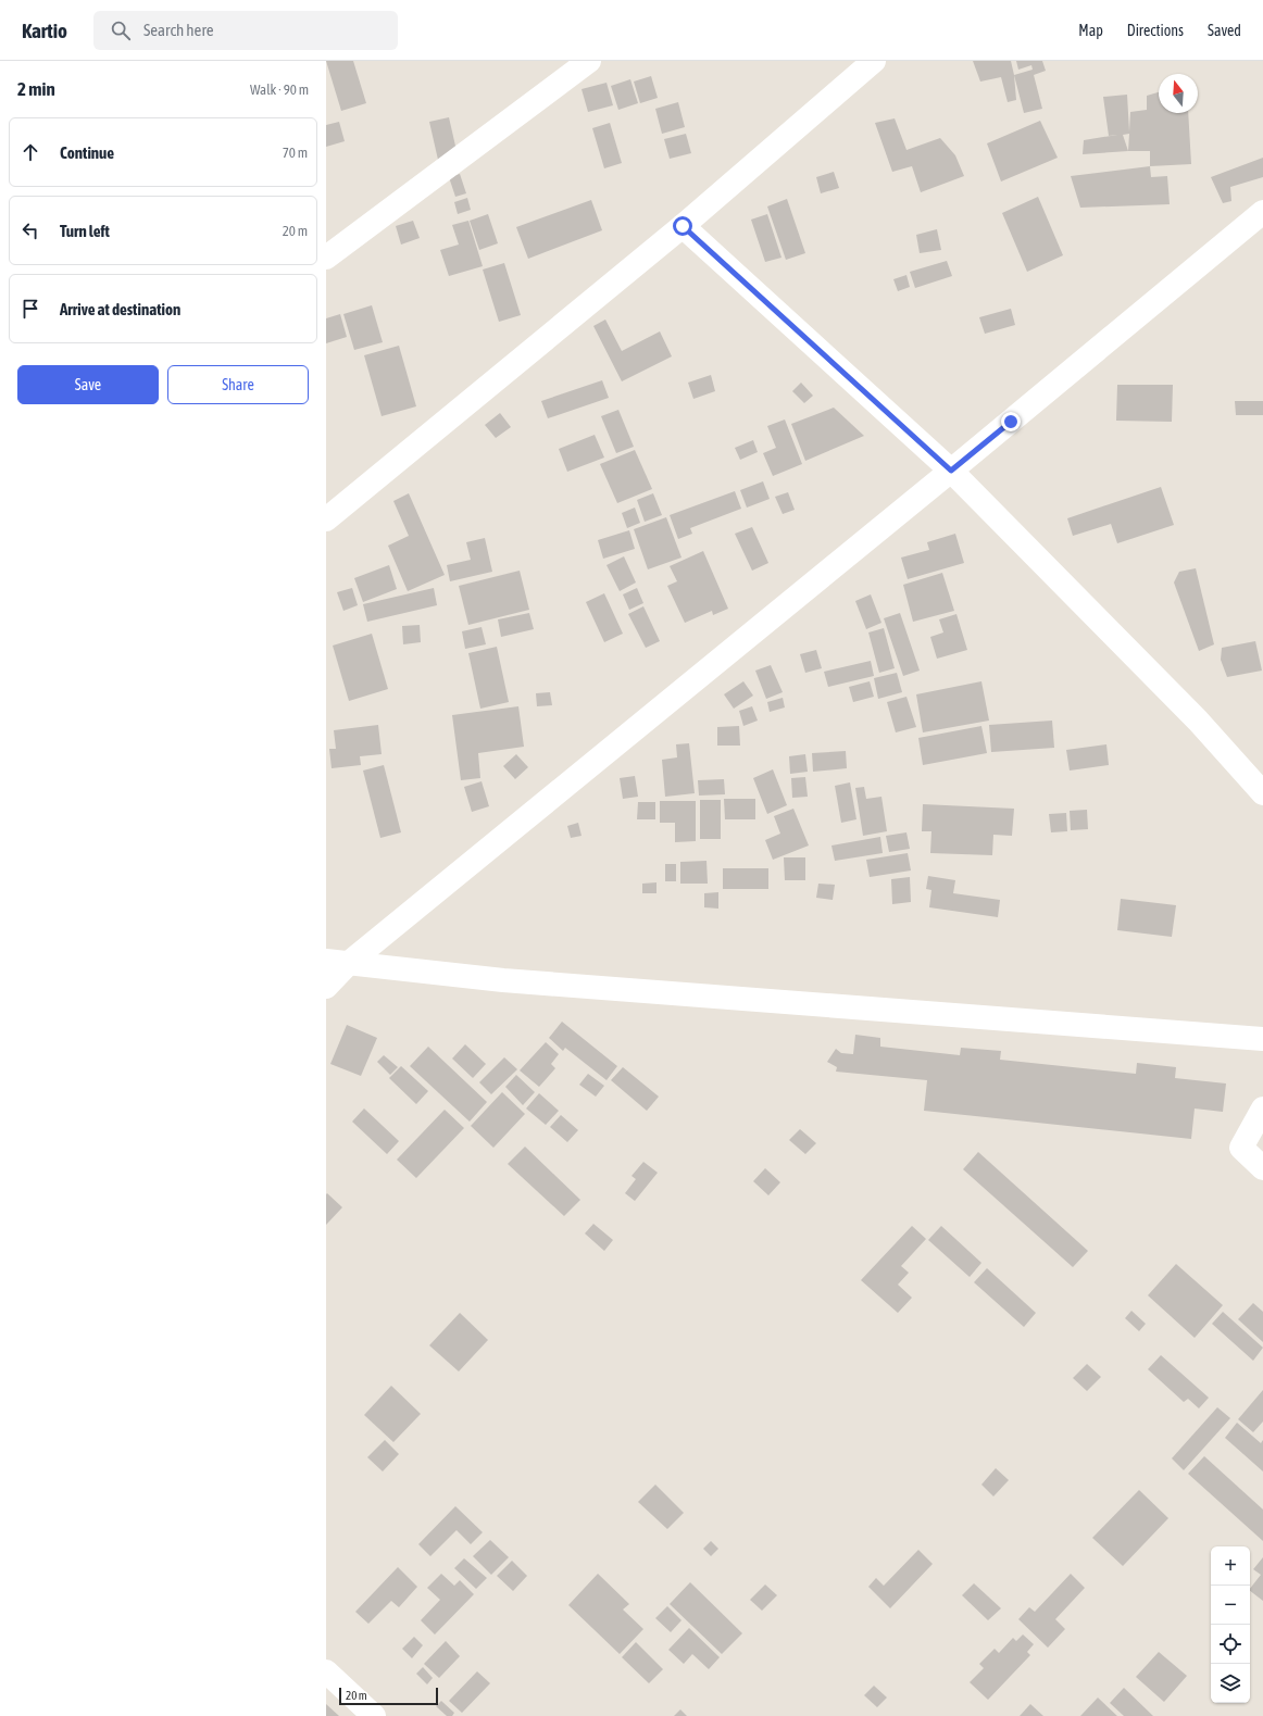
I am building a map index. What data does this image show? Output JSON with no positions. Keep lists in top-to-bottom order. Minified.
{"scale_bar":"20 m","north":"top","page":{"header":"Kartio","search":"Search here","nav":["Map","Directions","Saved"],"heading":["2 min","Walk · 90 m"],"list":[["Continue","70 m"],["Turn left","20 m"],"Arrive at destination"],"buttons":["Save","Share"],"map_buttons":["+","−"],"scale":"20 m"}}
